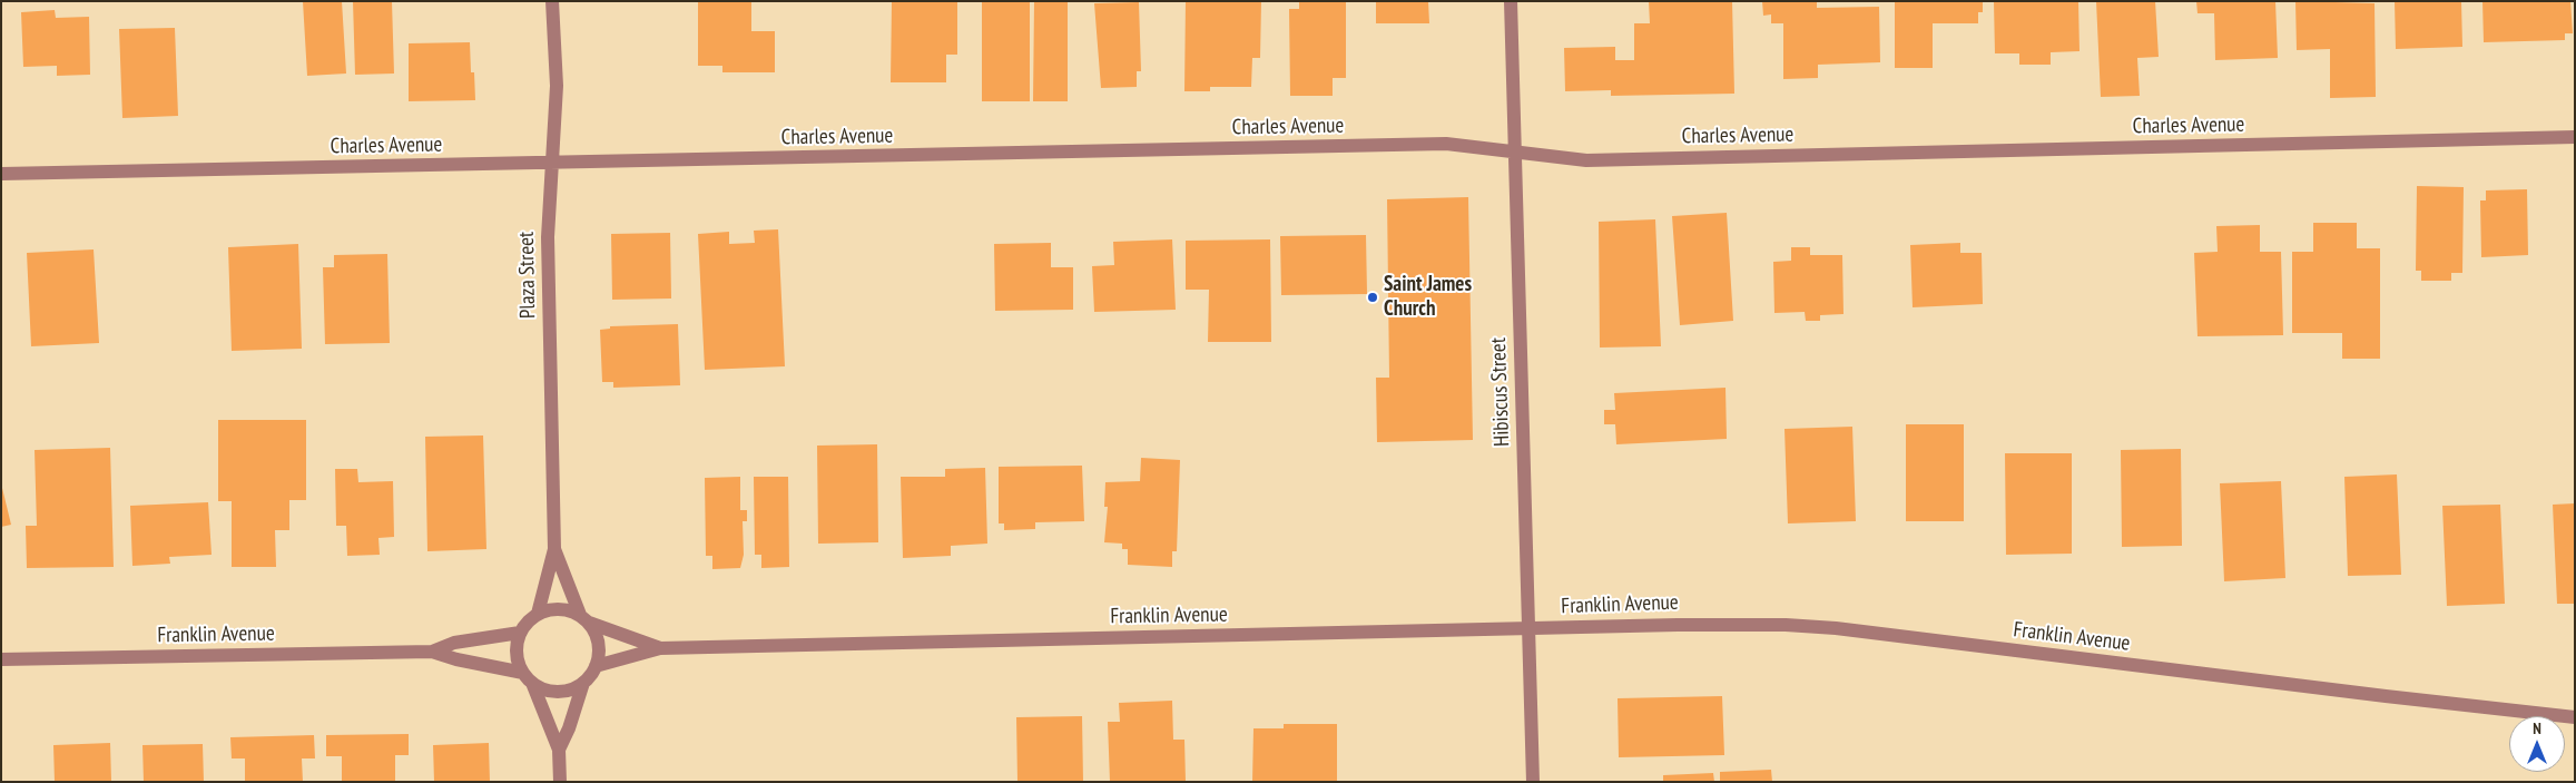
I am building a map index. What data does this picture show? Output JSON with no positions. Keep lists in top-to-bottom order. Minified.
{"streets":{"street":["Charles Avenue","Plaza Street","Hibiscus Street","Franklin Avenue"]},"crossings":[["Charles Avenue","Plaza Street"],["Charles Avenue","Hibiscus Street"],["Plaza Street","Franklin Avenue"],["Hibiscus Street","Franklin Avenue"]],"places":["Saint James Church"],"north":"top"}
